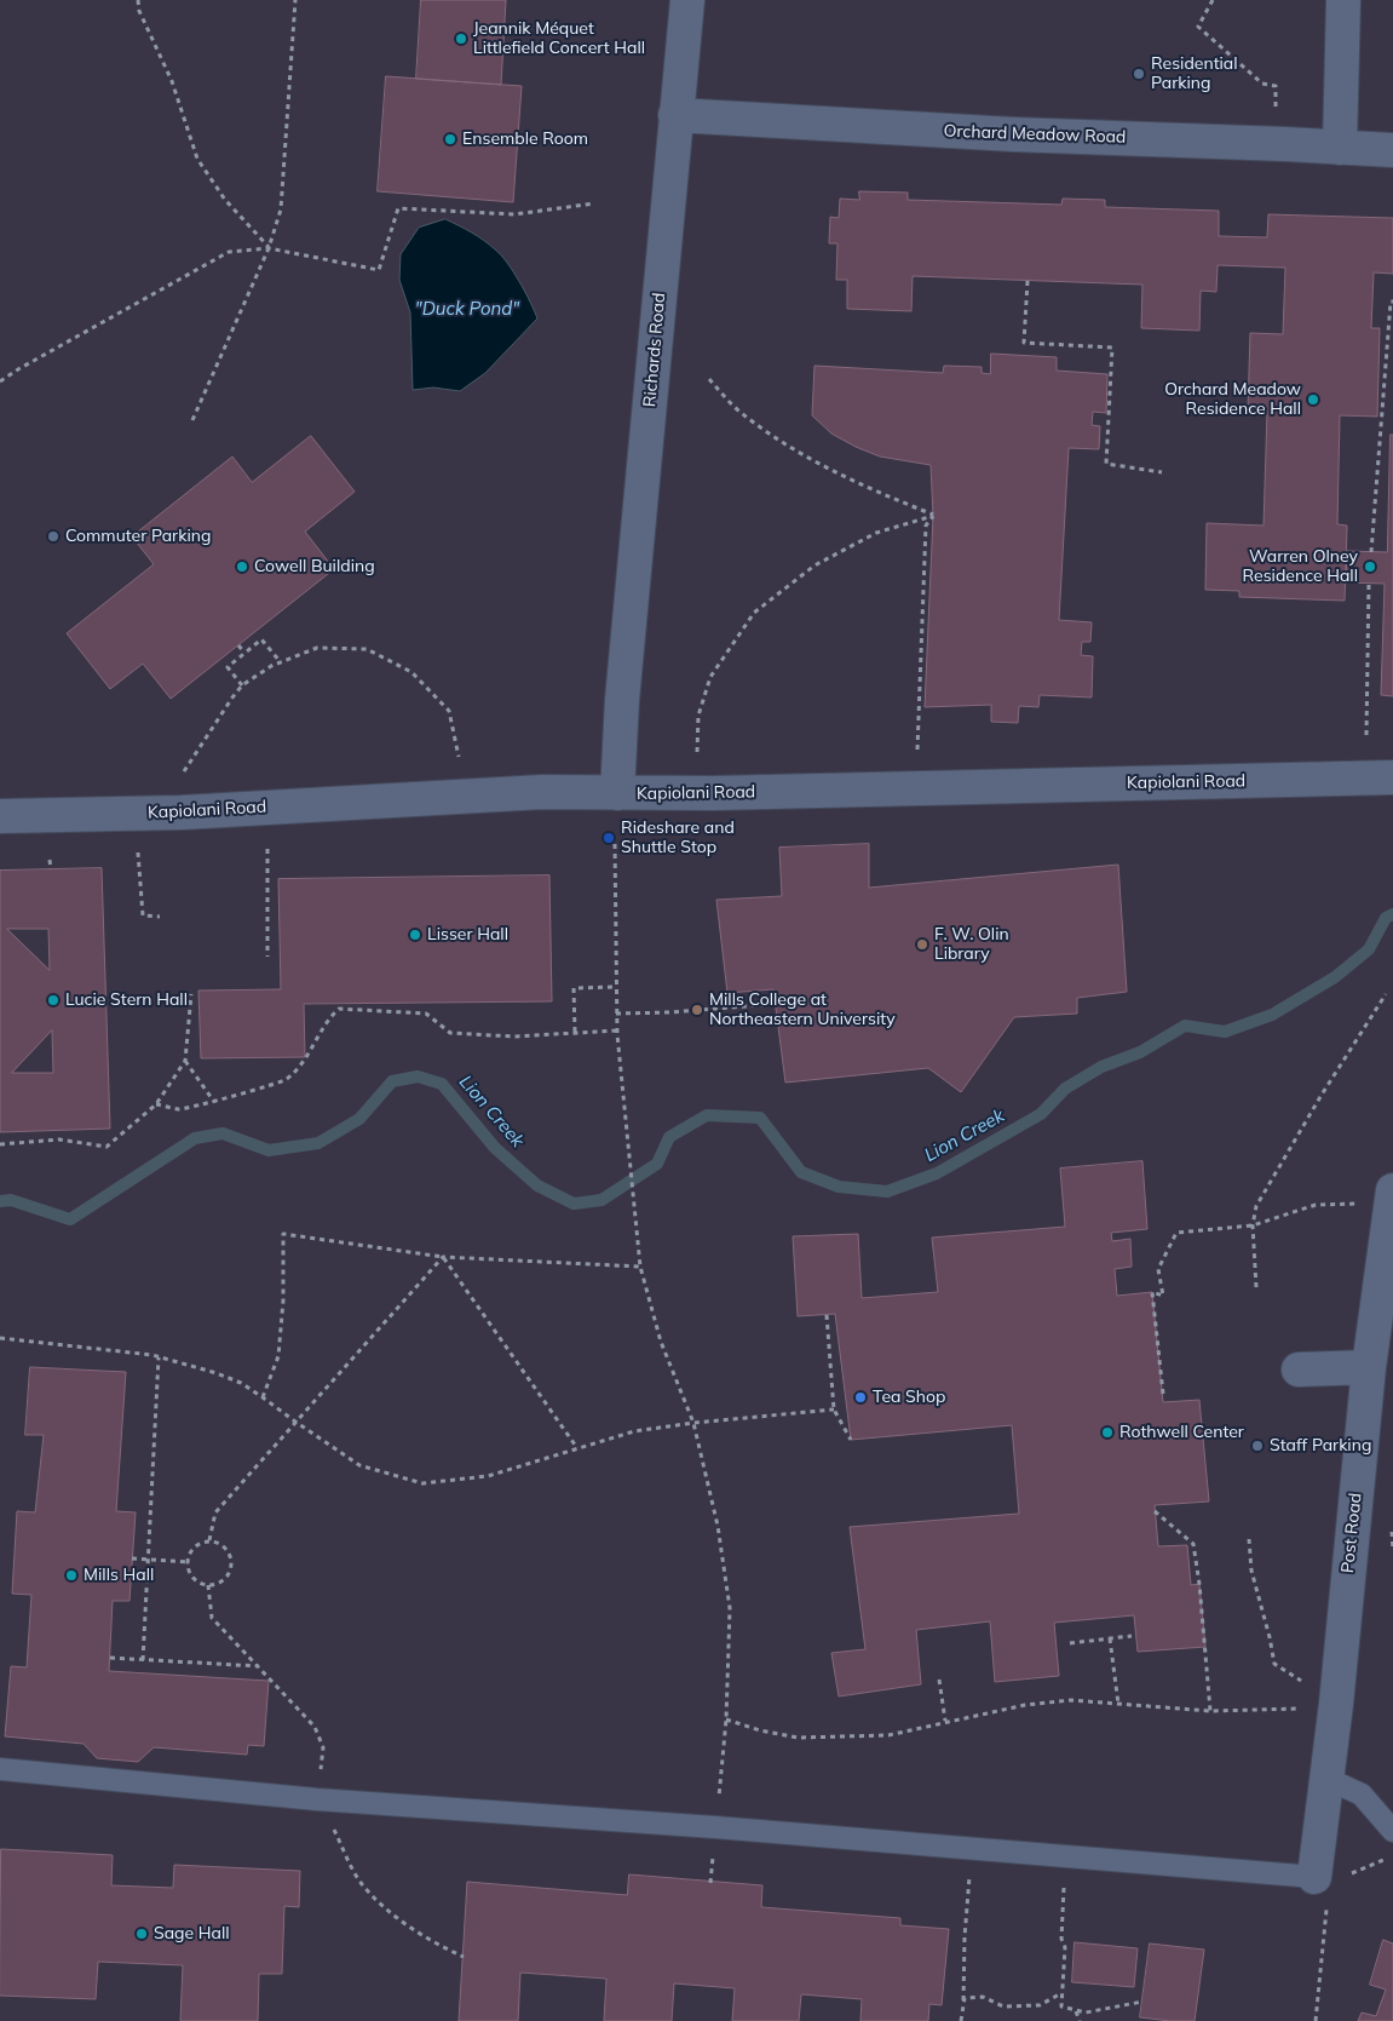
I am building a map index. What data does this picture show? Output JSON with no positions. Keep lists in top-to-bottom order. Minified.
{"streets":{"street":["Orchard Meadow Road","Richards Road","Kapiolani Road","Post Road"]},"crossings":[["Orchard Meadow Road","Richards Road"],["Richards Road","Kapiolani Road"]],"water":["\"Duck Pond\"","Lion Creek"],"places":["Jeannik Méquet Littlefield Concert Hall","Residential Parking","Ensemble Room","Orchard Meadow Residence Hall","Commuter Parking","Cowell Building","Warren Olney Residence Hall","Rideshare and Shuttle Stop","Lisser Hall","F. W. Olin Library","Lucie Stern Hall","Mills College at Northeastern University","Tea Shop","Rothwell Center","Staff Parking","Mills Hall","Sage Hall"]}
